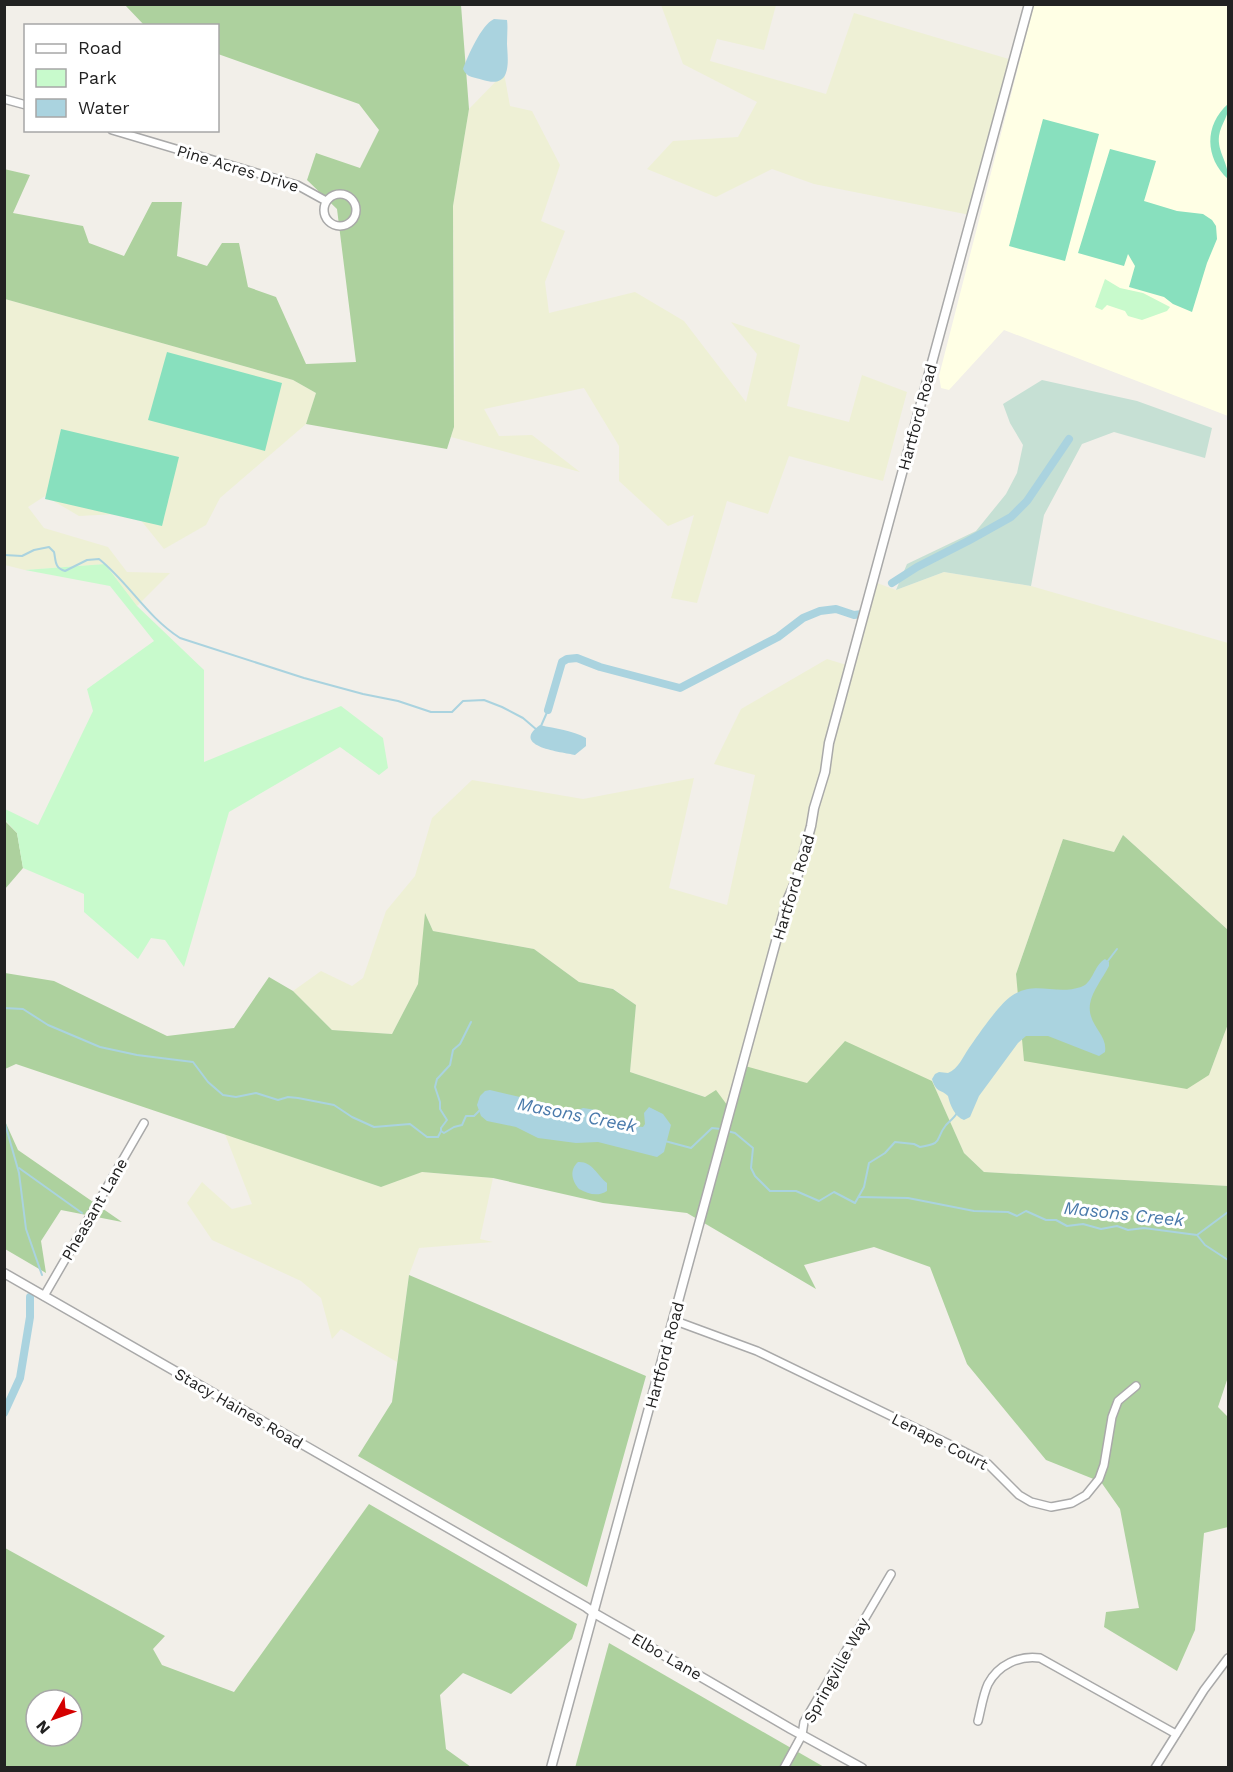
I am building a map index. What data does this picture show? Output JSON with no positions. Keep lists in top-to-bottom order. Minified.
{"streets":{"street":["Pine Acres Drive","Hartford Road","Pheasant Lane","Stacy Haines Road","Lenape Court","Elbo Lane","Springville Way"]},"crossings":[["Hartford Road","Lenape Court"],["Hartford Road","Elbo Lane"],["Pheasant Lane","Stacy Haines Road"],["Stacy Haines Road","Elbo Lane"],["Elbo Lane","Springville Way"]],"water":["Masons Creek"],"legend":["Road","Park","Water"],"north":"bottom left"}
